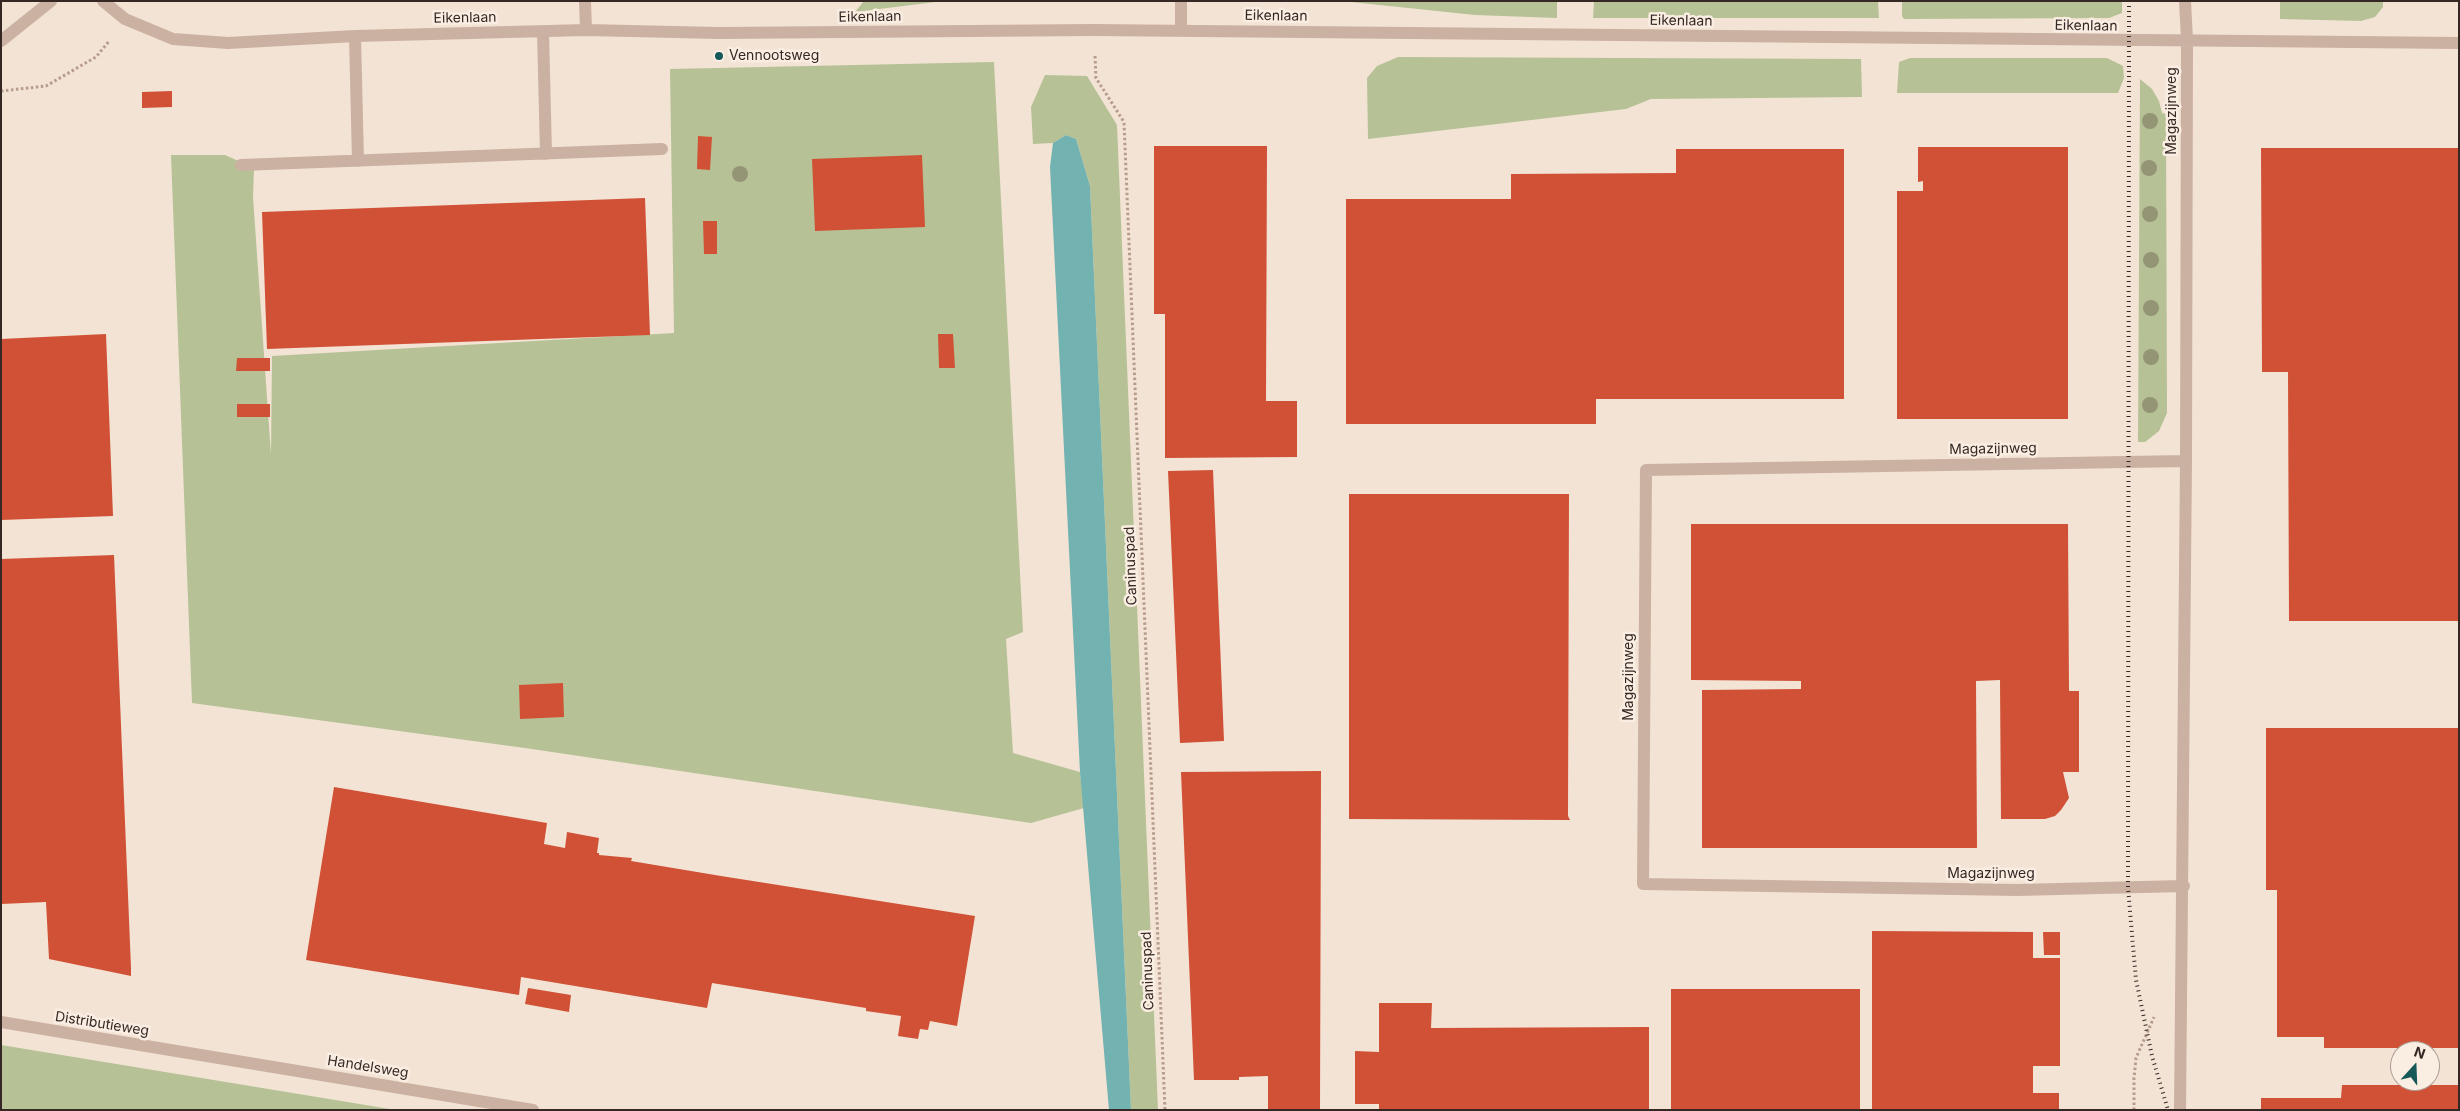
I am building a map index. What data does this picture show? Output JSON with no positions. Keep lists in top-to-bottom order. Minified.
{"streets":{"street":["Eikenlaan","Magazijnweg","Distributieweg","Handelsweg"],"path":["Caninuspad"]},"crossings":[["Eikenlaan","Magazijnweg"],["Eikenlaan","Caninuspad"],["Distributieweg","Handelsweg"]],"places":["Vennootsweg"],"north":"top"}
